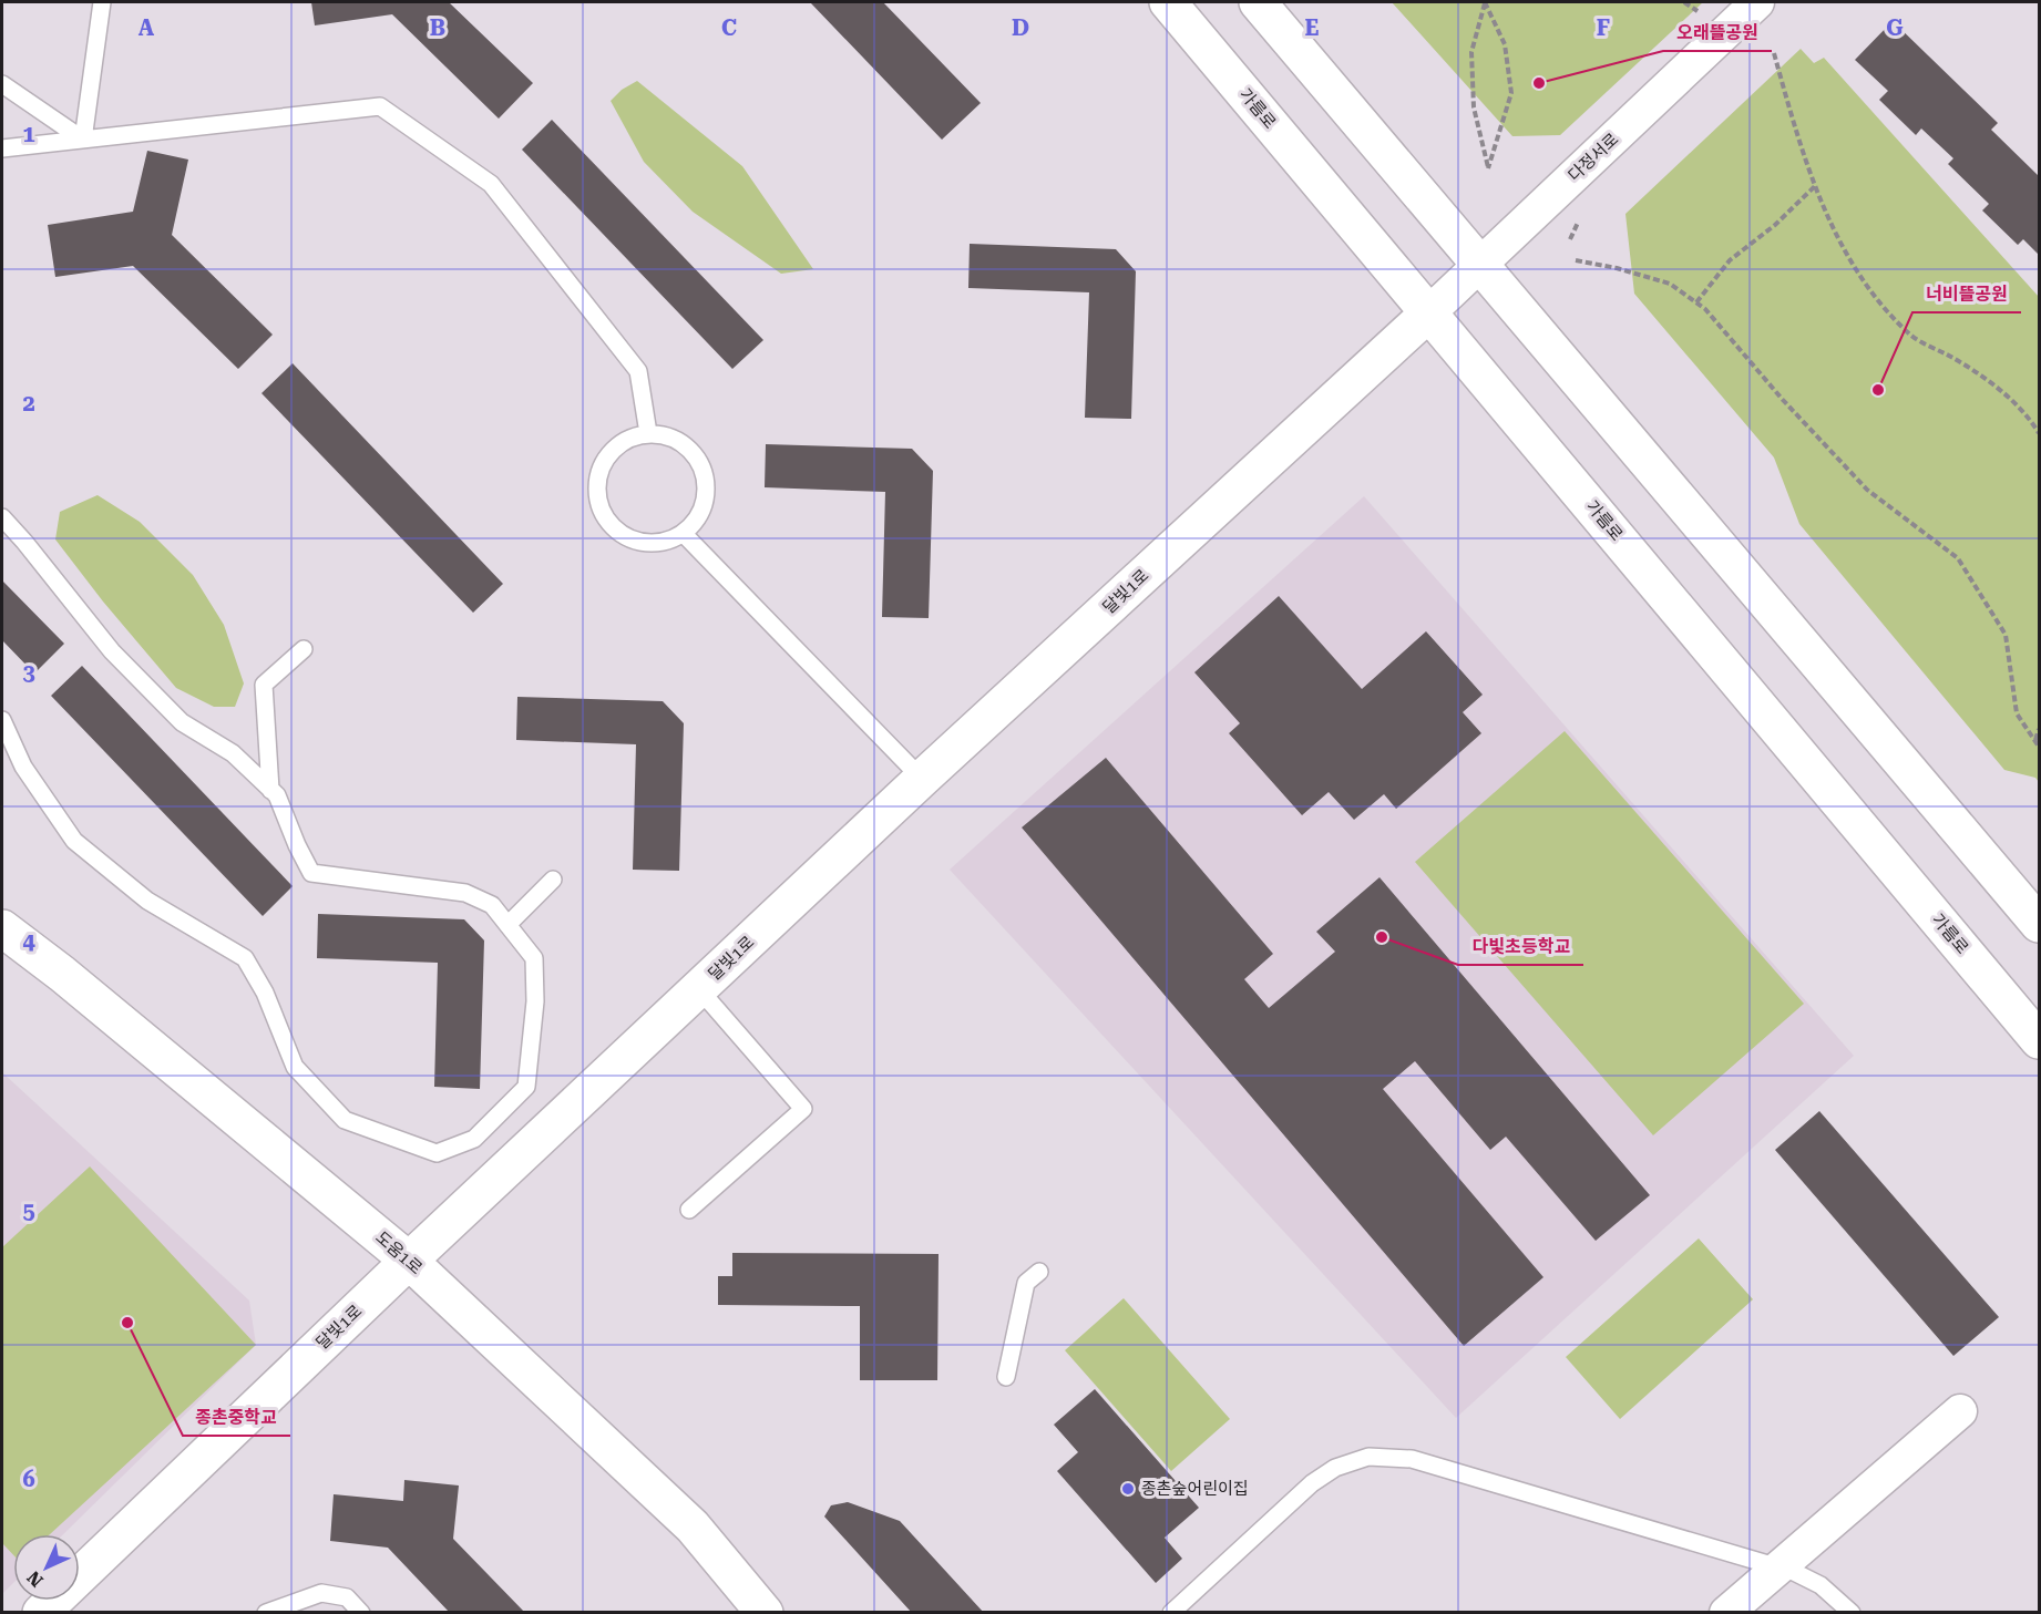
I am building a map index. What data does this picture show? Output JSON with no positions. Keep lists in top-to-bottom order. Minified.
{"streets":{"street":["가름로","다정서로","달빛1로","도움1로"]},"crossings":[["가름로","다정서로"],["가름로","달빛1로"],["다정서로","달빛1로"],["달빛1로","도움1로"]],"places":["오래뜰공원","너비뜰공원","다빛초등학교","종촌중학교","종촌숲어린이집"],"north":"bottom left","grid":{"columns":["A","B","C","D","E","F","G"],"rows":["1","2","3","4","5","6"]}}
